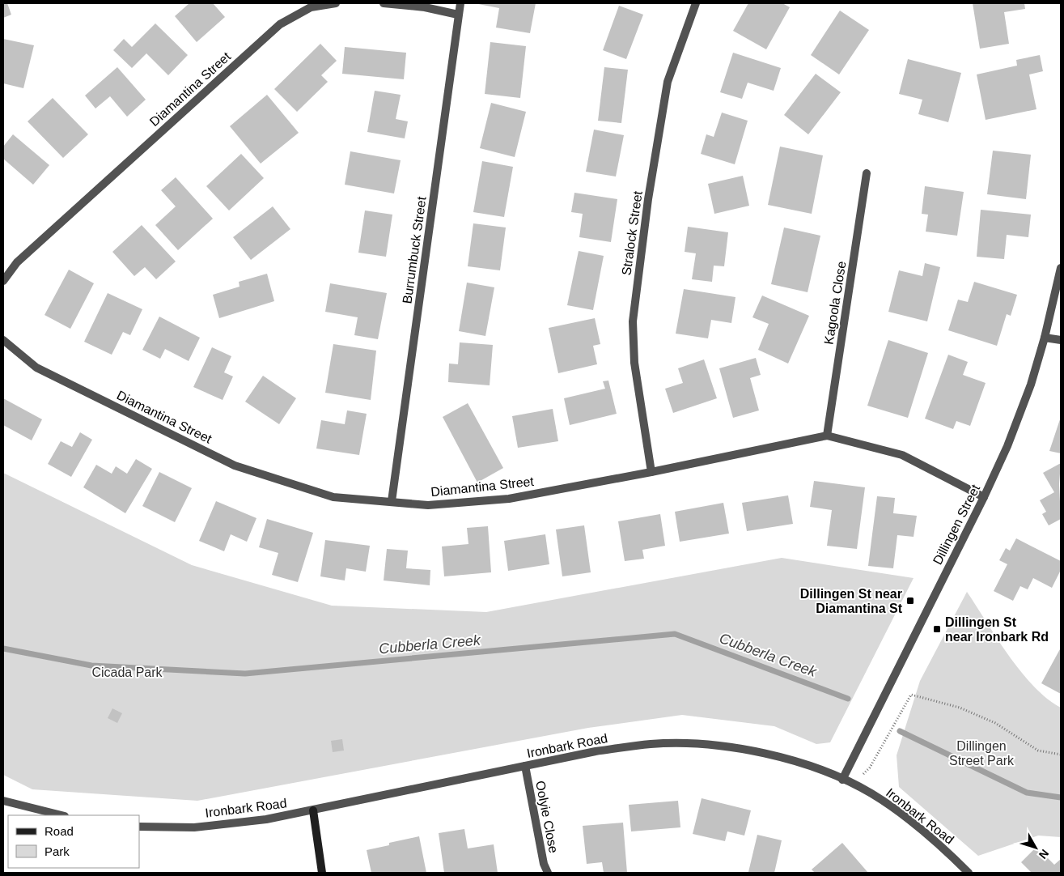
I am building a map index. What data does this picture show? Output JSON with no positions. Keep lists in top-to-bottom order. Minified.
{"streets":{"street":["Diamantina Street","Stralock Street","Burrumbuck Street","Kagoola Close","Dillingen Street","Ironbark Road","Oolyie Close"]},"crossings":[["Diamantina Street","Stralock Street"],["Diamantina Street","Burrumbuck Street"],["Diamantina Street","Kagoola Close"],["Diamantina Street","Dillingen Street"],["Dillingen Street","Ironbark Road"],["Ironbark Road","Oolyie Close"]],"water":["Cubberla Creek"],"parks":["Cicada Park","Dillingen Street Park"],"places":{"transit":["Dillingen St near Diamantina St","Dillingen St near Ironbark Rd"]},"legend":["Road","Park"],"north":"bottom right"}
